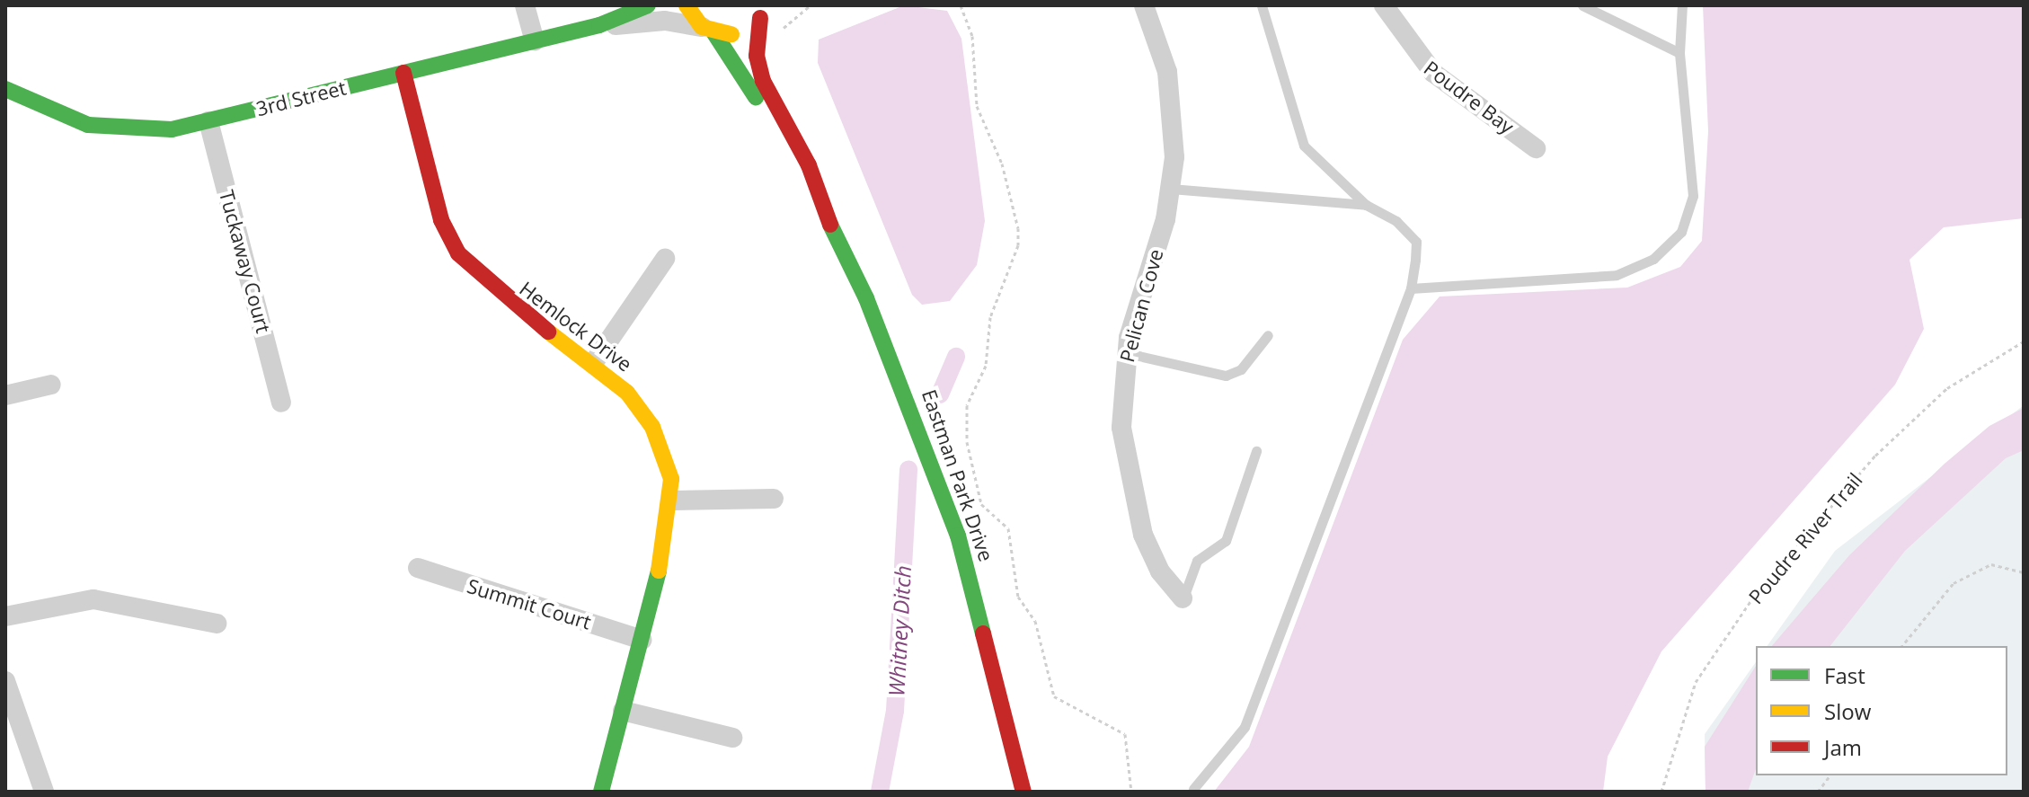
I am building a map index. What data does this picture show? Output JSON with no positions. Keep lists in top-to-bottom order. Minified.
{"streets":{"street":["Poudre Bay","3rd Street","Tuckaway Court","Pelican Cove","Hemlock Drive","Eastman Park Drive","Summit Court"],"path":["Poudre River Trail"]},"crossings":[["3rd Street","Tuckaway Court"],["3rd Street","Hemlock Drive"],["3rd Street","Eastman Park Drive"],["Hemlock Drive","Summit Court"]],"water":["Whitney Ditch"],"legend":["Fast","Slow","Jam"]}
